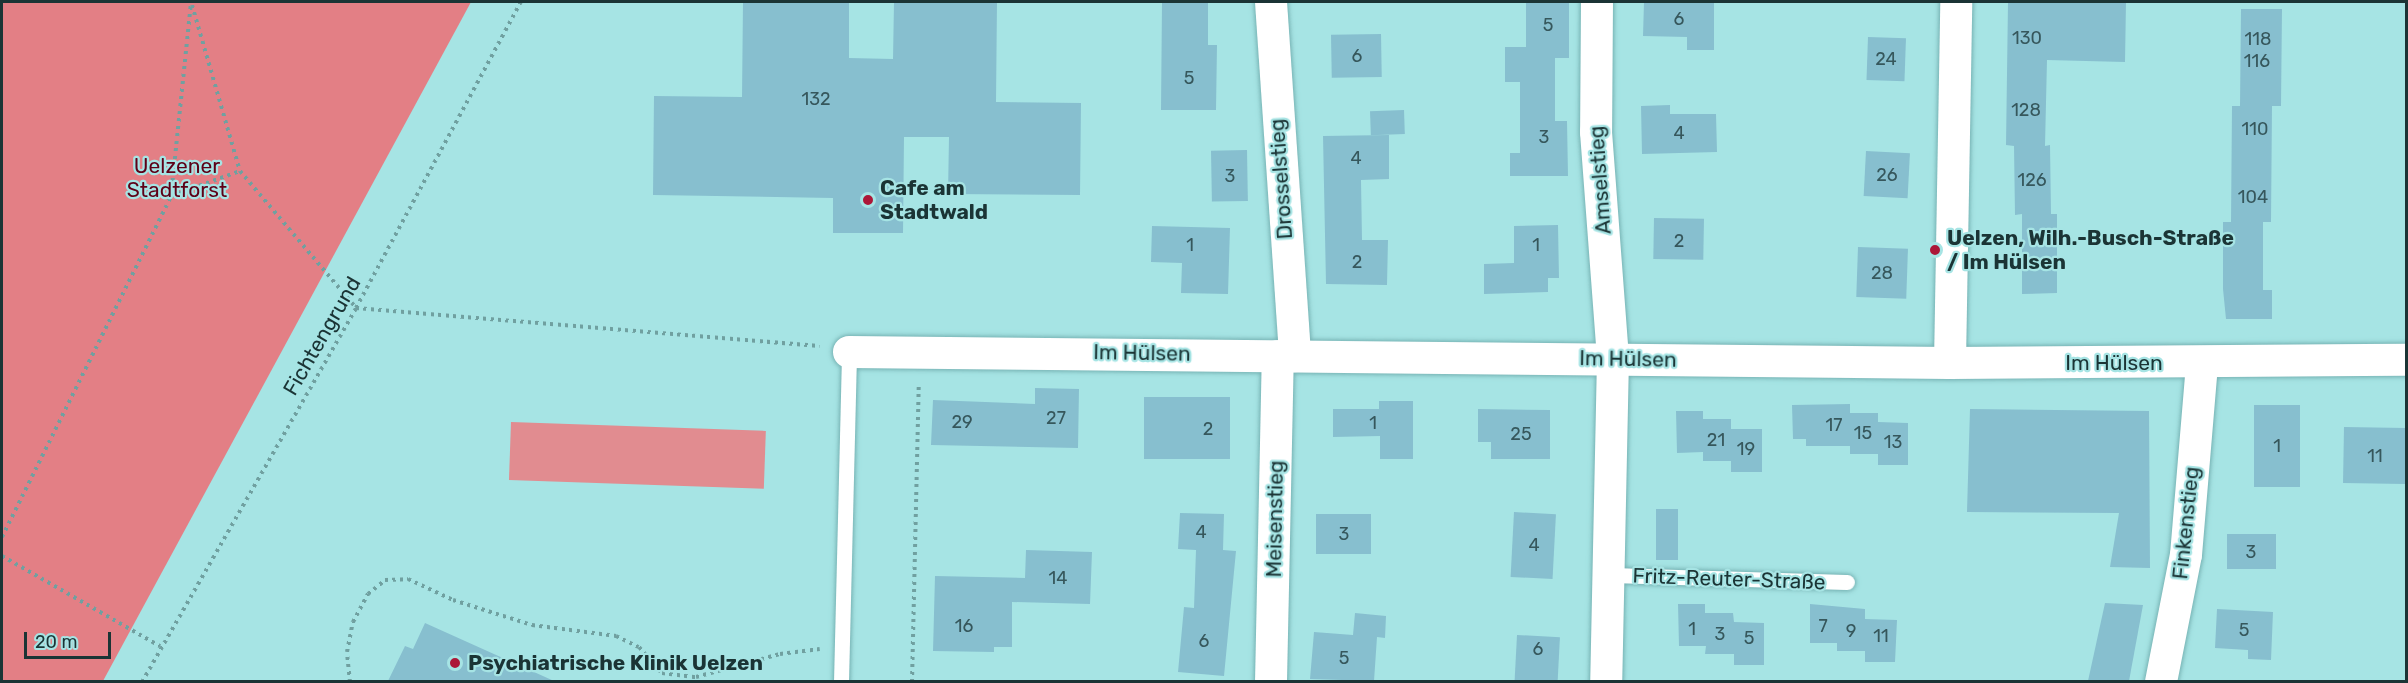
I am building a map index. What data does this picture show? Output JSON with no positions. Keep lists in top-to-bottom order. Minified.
{"streets":{"street":["Drosselstieg","Amselstieg","Im Hülsen","Meisenstieg","Finkenstieg","Fritz-Reuter-Straße"],"path":["Fichtengrund"]},"crossings":[["Drosselstieg","Im Hülsen"],["Drosselstieg","Meisenstieg"],["Amselstieg","Im Hülsen"],["Amselstieg","Fritz-Reuter-Straße"],["Im Hülsen","Meisenstieg"],["Im Hülsen","Finkenstieg"],["Im Hülsen","Fritz-Reuter-Straße"]],"parks":["Uelzener Stadtforst"],"places":["Cafe am Stadtwald","Uelzen, Wilh.-Busch-Straße / Im Hülsen","Psychiatrische Klinik Uelzen"],"house_numbers":["6","5","130","118","6","24","116","5","132","128","110","4","3","4","26","3","126","104","2","1","1","2","28","27","29","1","17","2","15","25","21","13","1","19","11","4","3","4","3","14","16","7","1","5","9","3","11","5","6","6","5"],"scale_bar":"20 m"}
